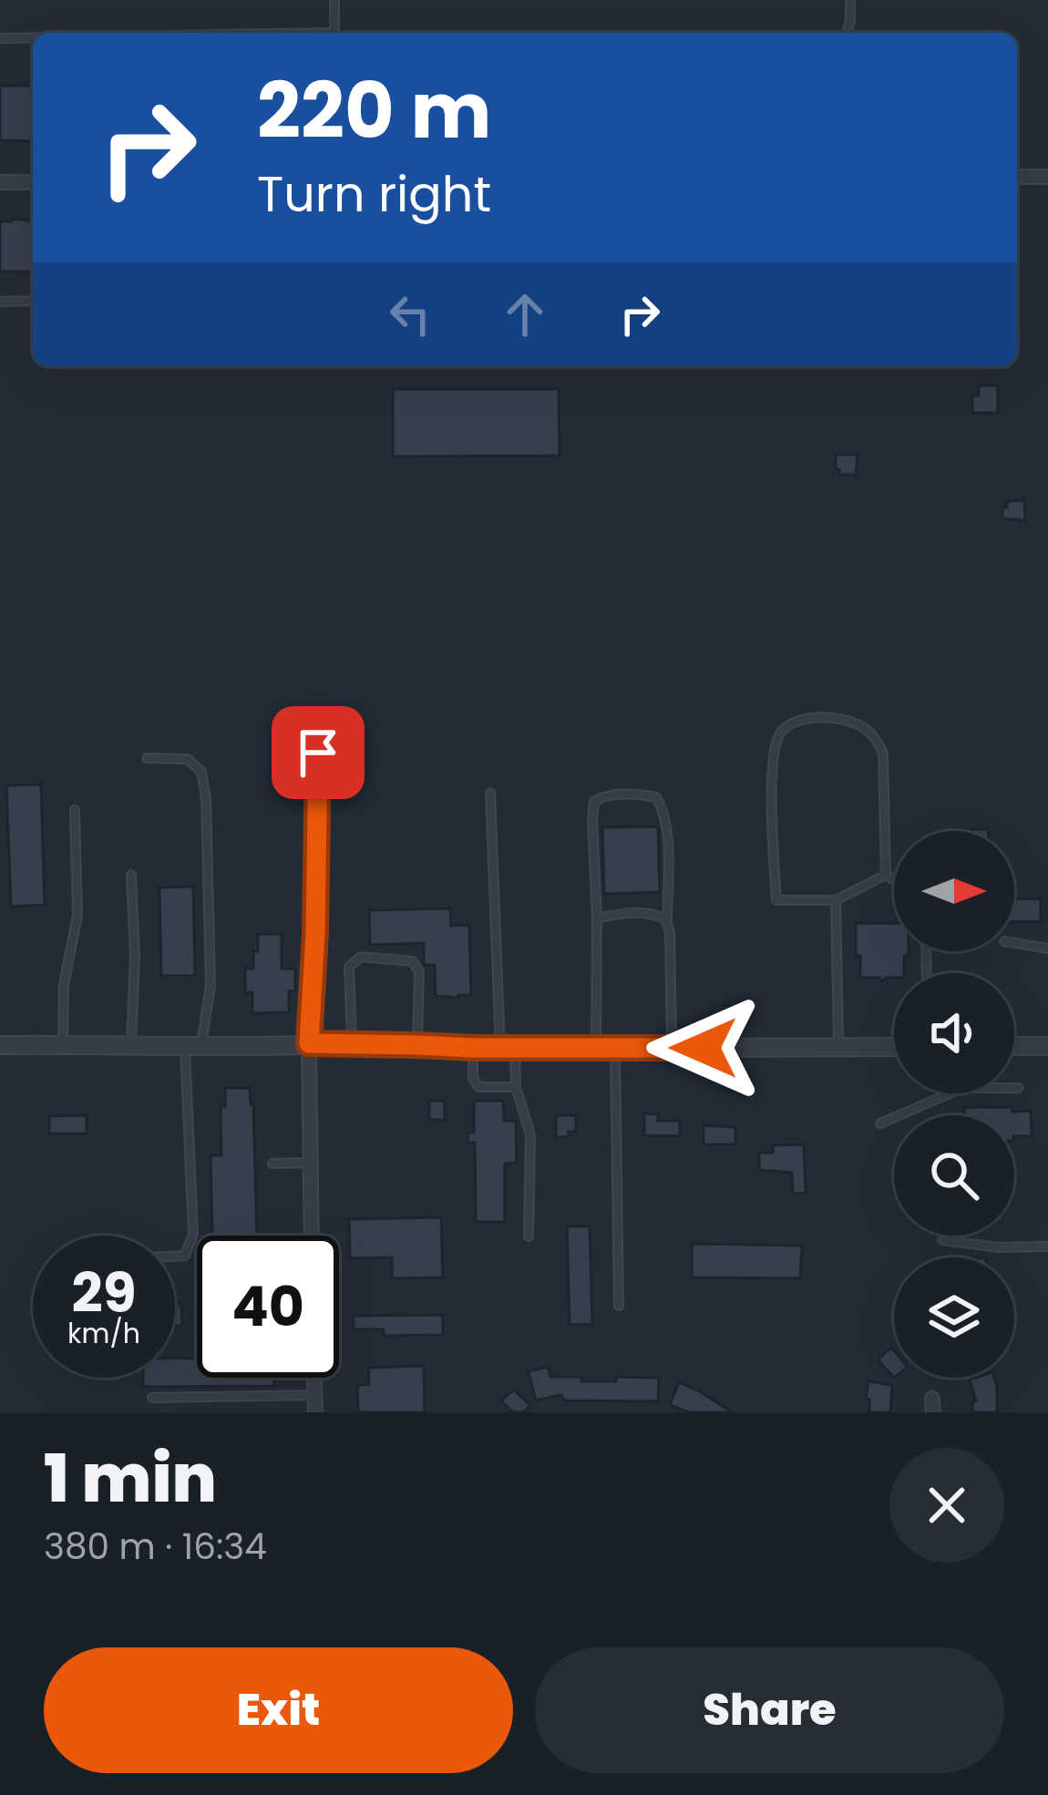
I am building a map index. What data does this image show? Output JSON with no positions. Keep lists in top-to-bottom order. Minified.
{"north":"right","page":{"turn":["220 m","Turn right"],"speed":"29 km/h","limit":"40","heading":["1 min","380 m · 16:34"],"buttons":["Exit","Share"]}}
